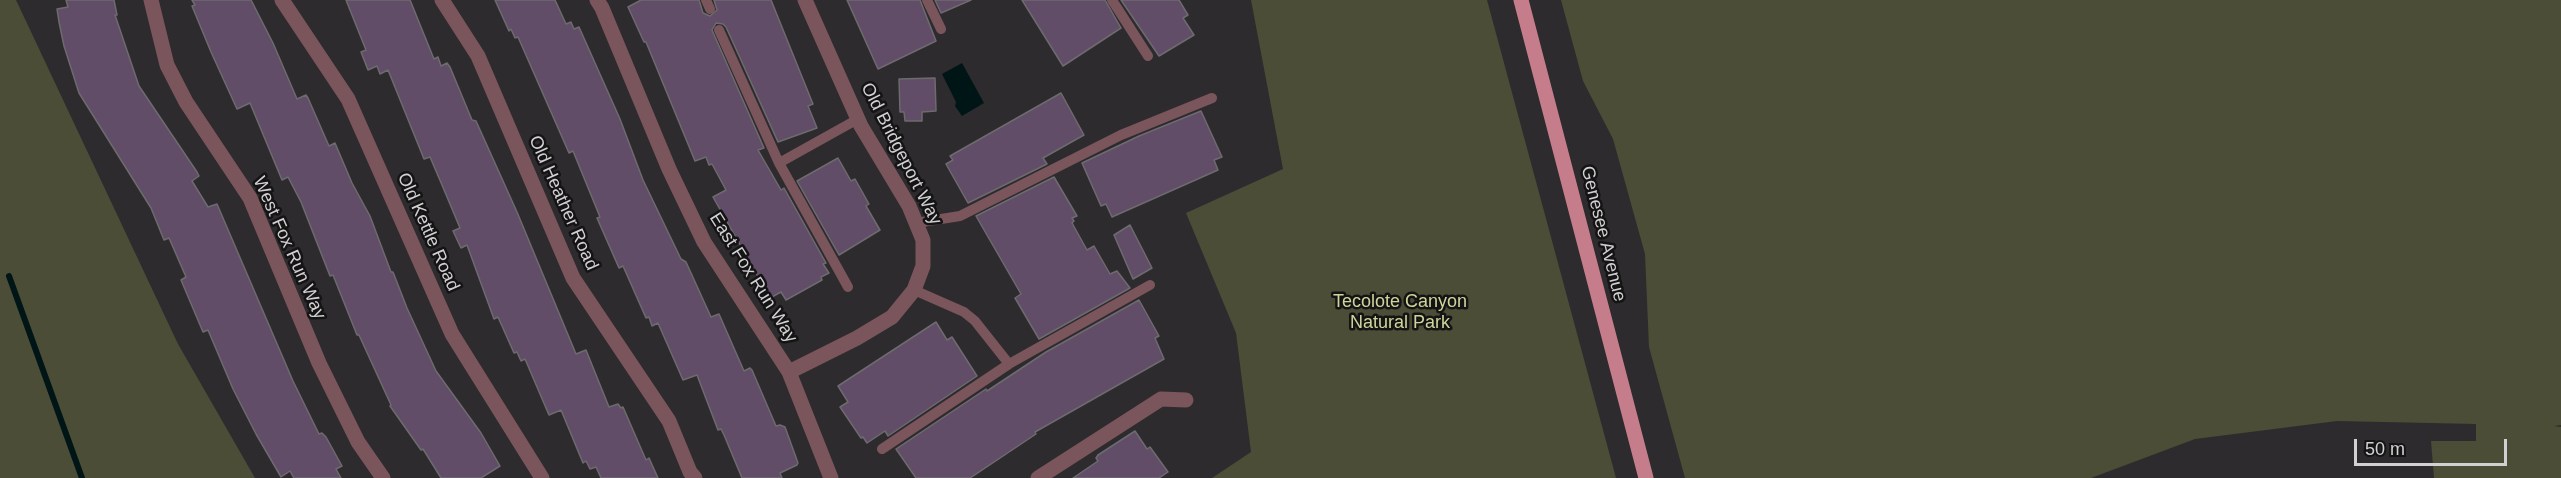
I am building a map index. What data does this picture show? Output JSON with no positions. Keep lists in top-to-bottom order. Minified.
{"streets":{"main road":["Genesee Avenue"],"street":["Old Bridgeport Way","Old Heather Road","Old Kettle Road","West Fox Run Way","East Fox Run Way"]},"crossings":[["Old Bridgeport Way","East Fox Run Way"]],"parks":["Tecolote Canyon Natural Park"],"scale_bar":"50 m"}
